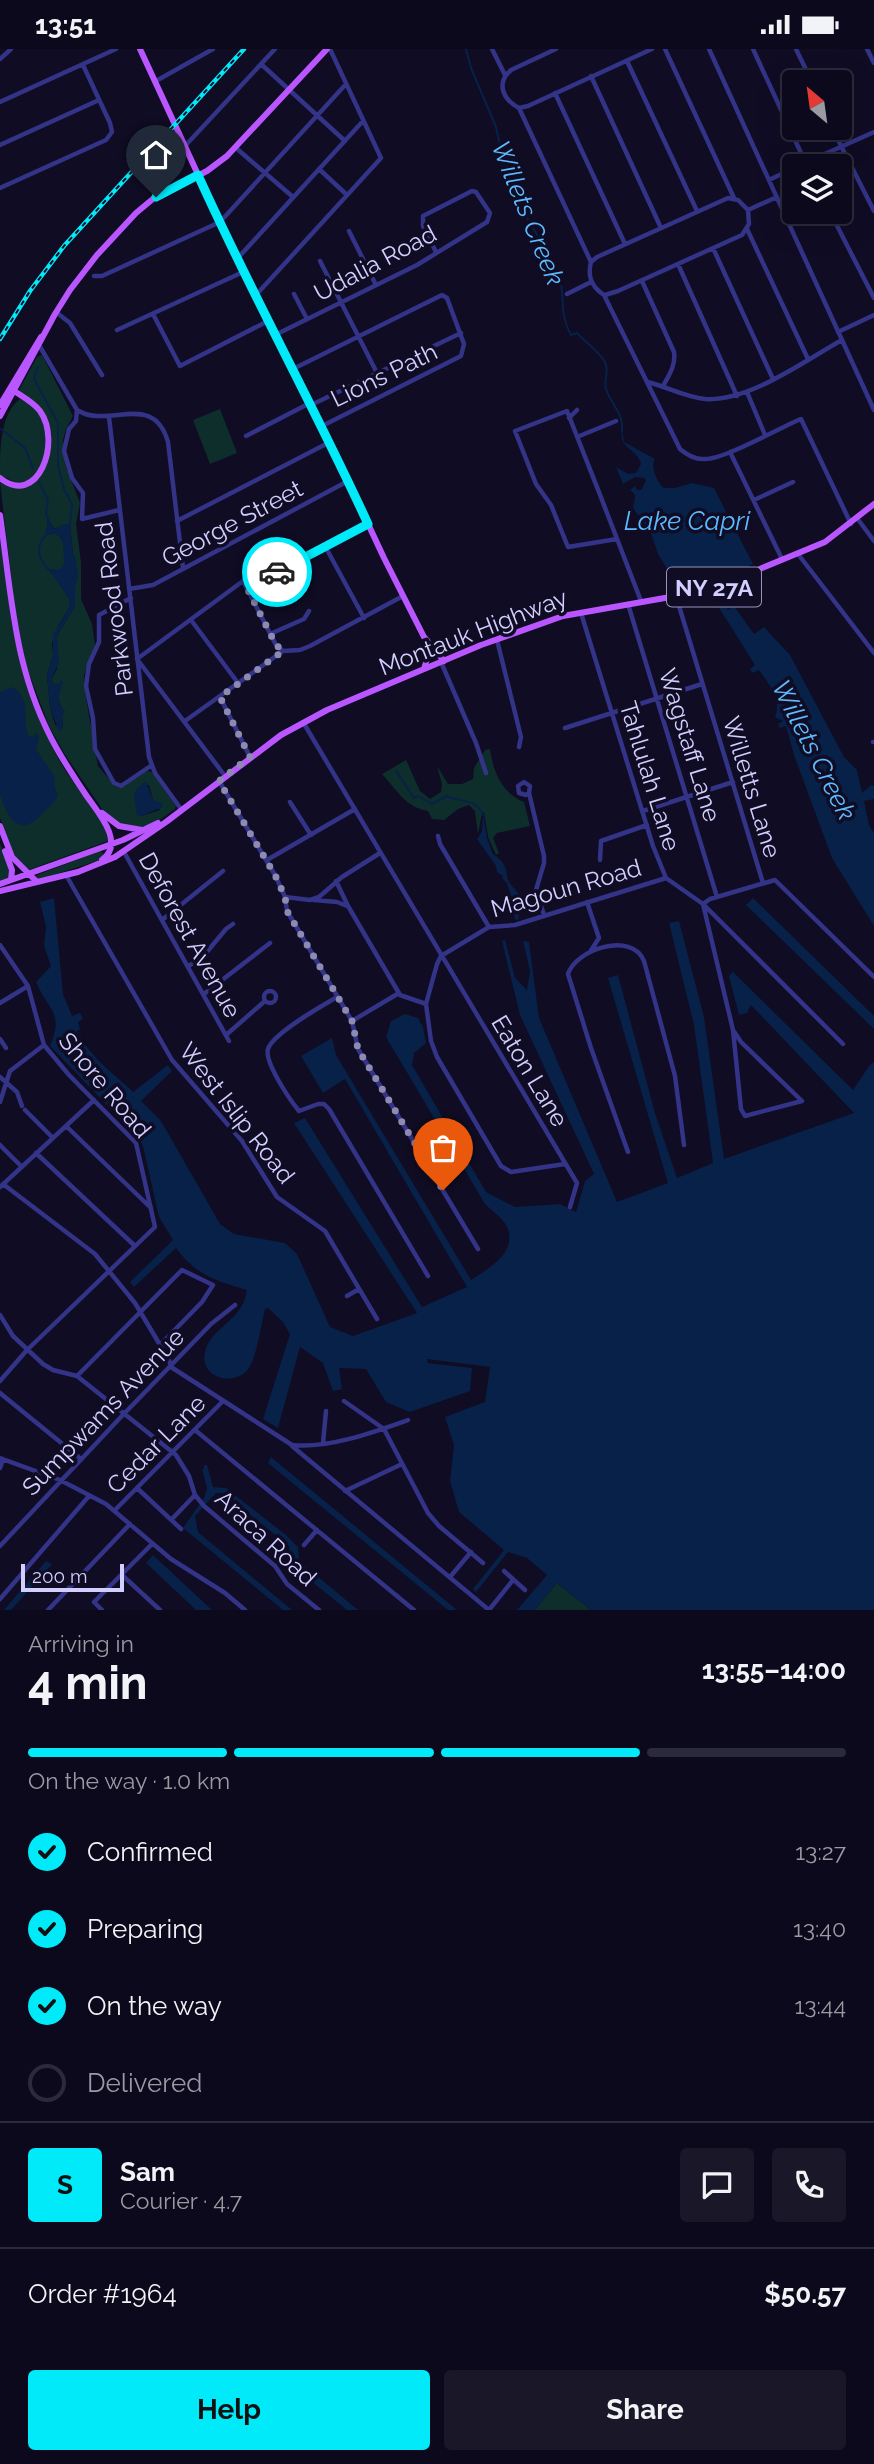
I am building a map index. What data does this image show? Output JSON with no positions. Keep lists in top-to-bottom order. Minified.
{"streets":{"main road":["NY 27A","Montauk Highway"],"street":["Udalia Road","Lions Path","George Street","Parkwood Road","Wagstaff Lane","Tahlulah Lane","Willetts Lane","Magoun Road","Deforest Avenue","Eaton Lane","Shore Road","West Islip Road","Sumpwams Avenue","Cedar Lane","Araca Road"]},"crossings":[["George Street","Parkwood Road"],["NY 27A","Montauk Highway"],["Parkwood Road","Montauk Highway"],["Montauk Highway","Wagstaff Lane"],["Montauk Highway","Tahlulah Lane"],["Montauk Highway","Willetts Lane"],["Montauk Highway","Deforest Avenue"],["Montauk Highway","Eaton Lane"],["Montauk Highway","West Islip Road"],["Tahlulah Lane","Magoun Road"],["Magoun Road","Eaton Lane"],["Sumpwams Avenue","Cedar Lane"],["Cedar Lane","Araca Road"]],"water":["Willets Creek","Lake Capri"],"scale_bar":"200 m","north":"top left","page":{"status":"13:51","scale":"200 m","heading":["4 min","Arriving in","13:55–14:00"],"panel":["Sam","Courier · 4.7","Order #1964","$50.57"],"bar":"On the way · 1.0 km","list":[["Confirmed","13:27"],["Preparing","13:40"],["On the way","13:44"],"Delivered"],"round":"S","buttons":["Help","Share"]}}
